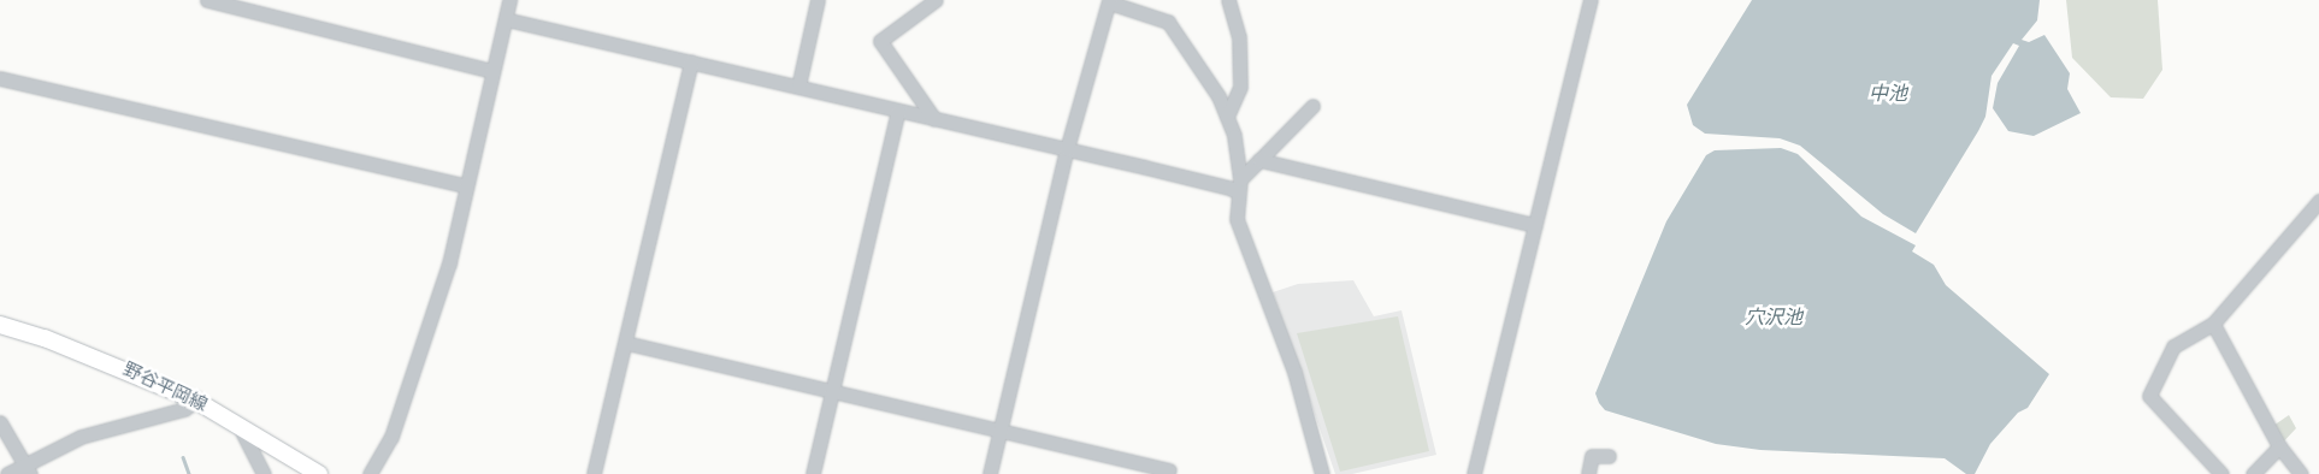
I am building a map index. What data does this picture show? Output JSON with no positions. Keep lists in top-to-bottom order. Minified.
{"streets":{"main road":["野谷平岡線"]},"water":["中池","穴沢池"]}
